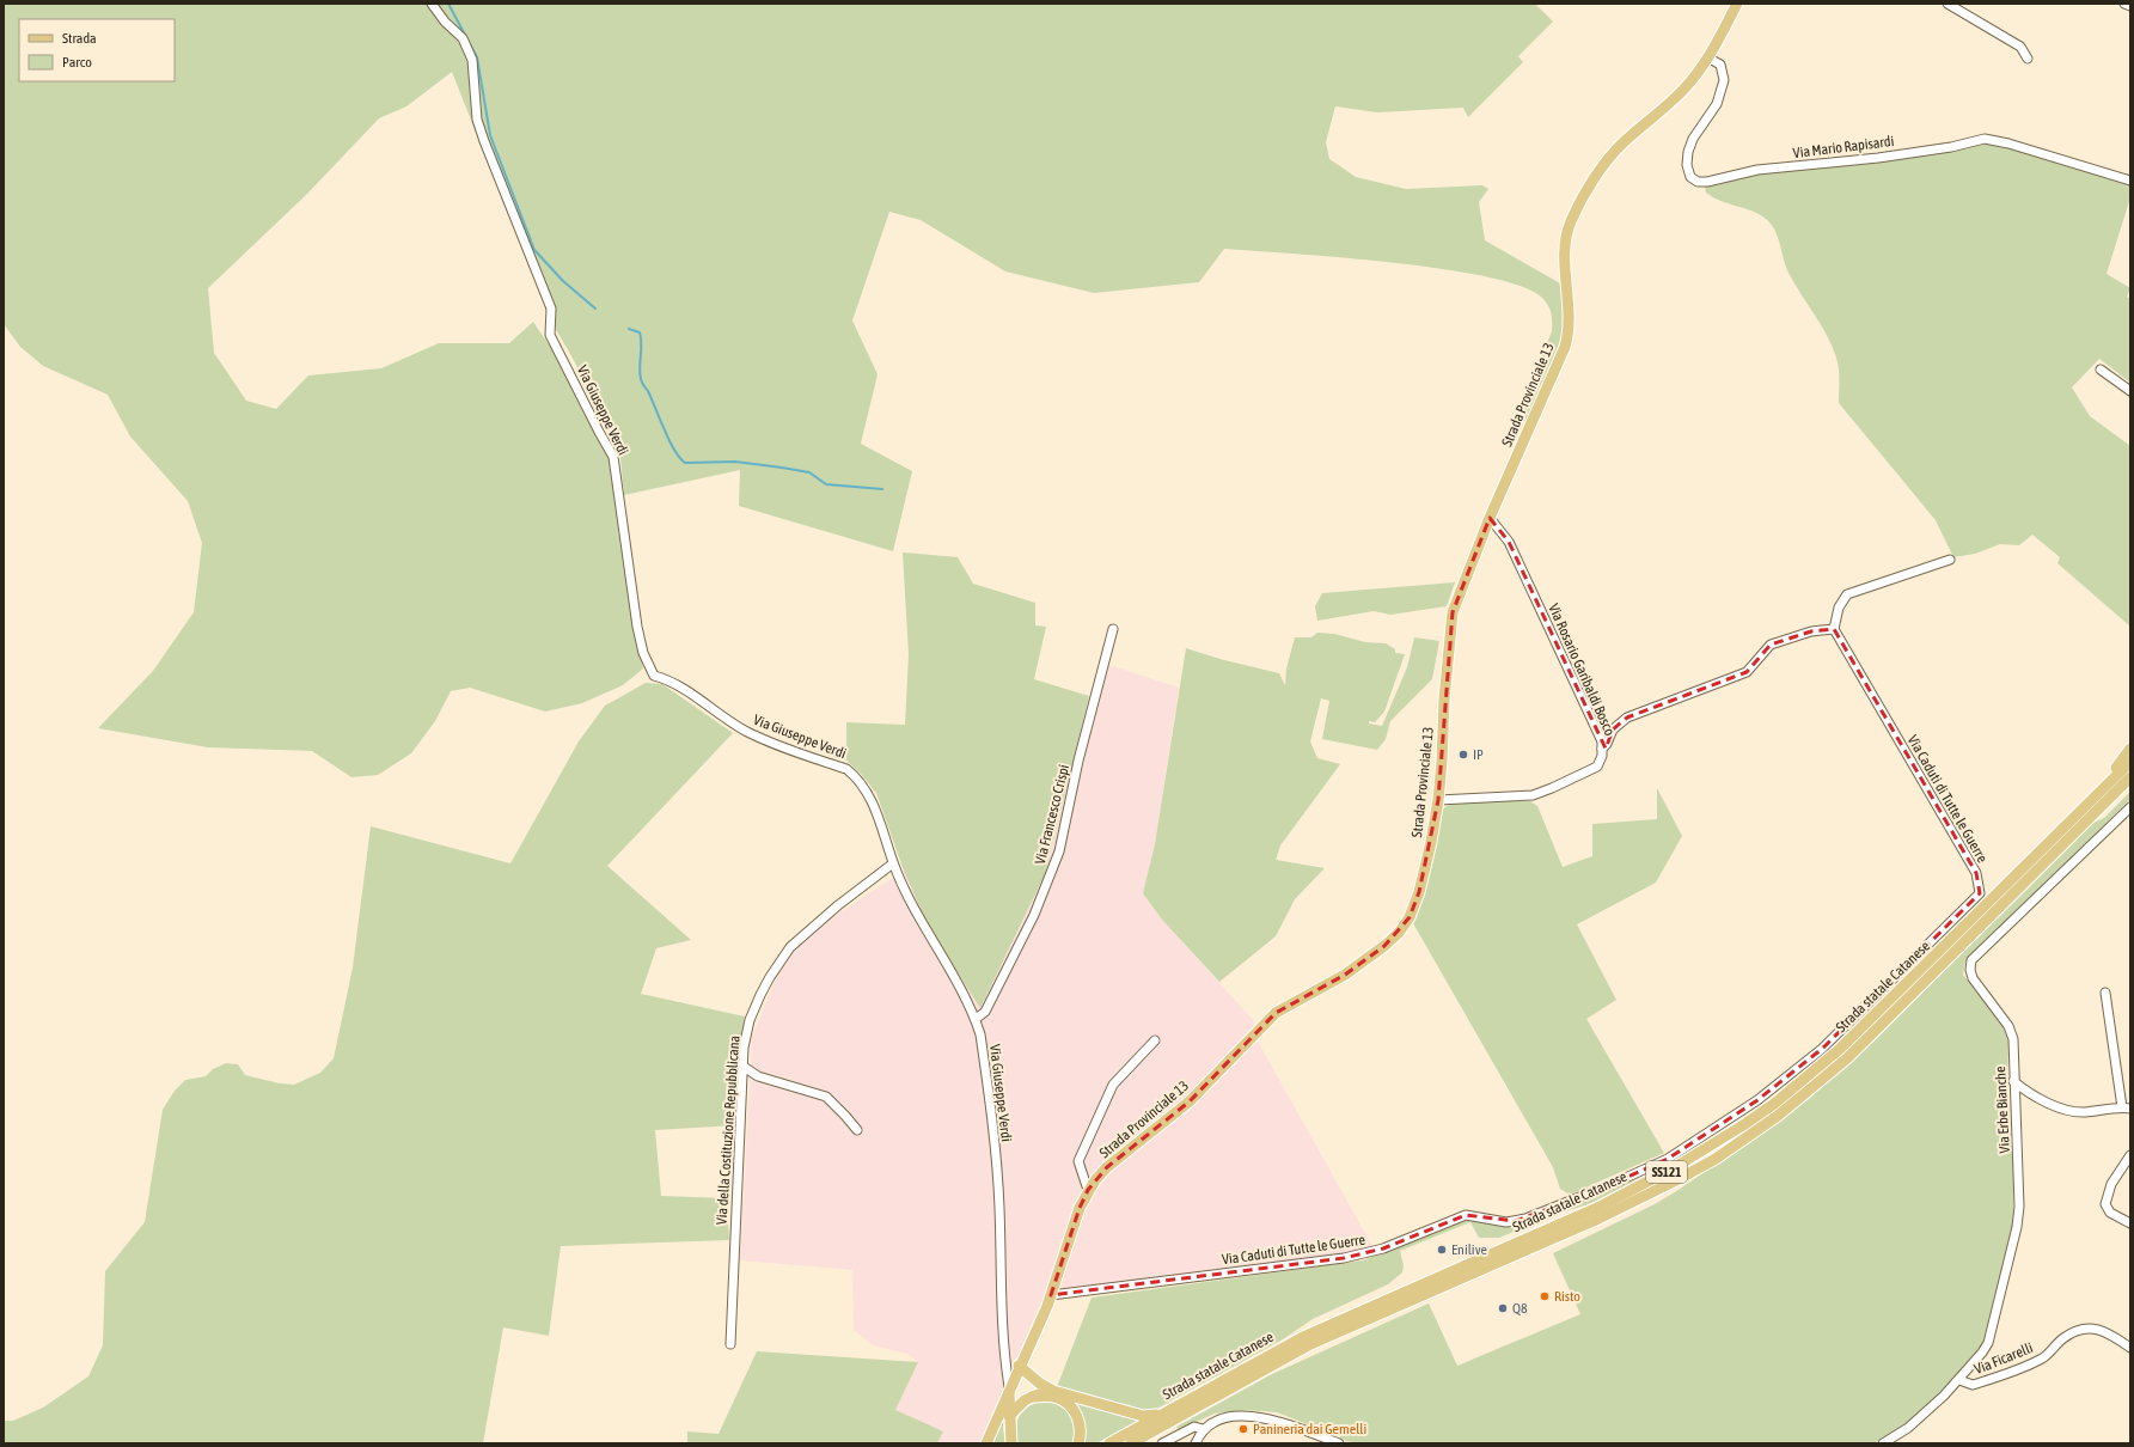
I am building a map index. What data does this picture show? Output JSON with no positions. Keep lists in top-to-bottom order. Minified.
{"streets":{"main road":["Strada Provinciale 13","Strada statale Catanese","SS121"],"street":["Via Mario Rapisardi","Via Giuseppe Verdi","Via Rosario Garibaldi Bosco","Via Caduti di Tutte le Guerre","Via Francesco Crispi","Via Erbe Bianche","Via della Costituzione Repubblicana","Via Ficarelli"]},"crossings":[["Via Mario Rapisardi","Strada Provinciale 13"],["Strada Provinciale 13","Via Giuseppe Verdi"],["Strada Provinciale 13","Via Rosario Garibaldi Bosco"],["Strada Provinciale 13","Via Caduti di Tutte le Guerre"],["Via Giuseppe Verdi","Via Francesco Crispi"],["Via Giuseppe Verdi","Via della Costituzione Repubblicana"],["Via Erbe Bianche","Via Ficarelli"]],"places":["IP","Enilive","Risto","Q8","Panineria dai Gemelli"],"legend":["Strada","Parco"]}
